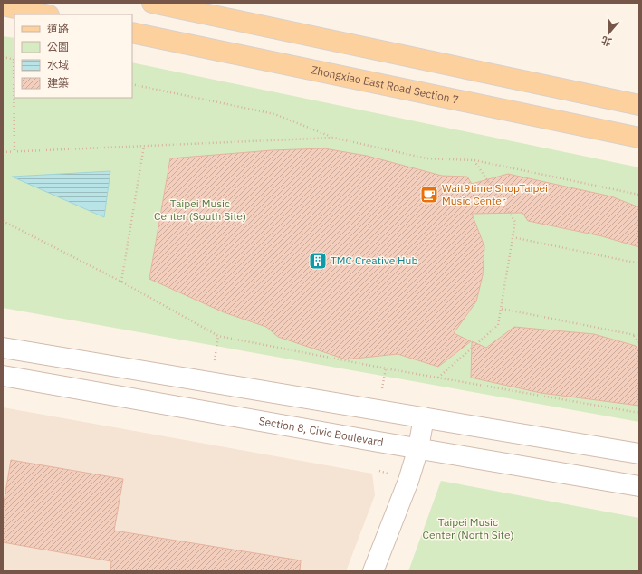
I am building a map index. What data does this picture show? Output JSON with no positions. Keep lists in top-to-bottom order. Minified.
{"streets":{"main road":["Zhongxiao East Road Section 7"],"street":["Section 8, Civic Boulevard"]},"parks":["Taipei Music Center (South Site)","Taipei Music Center (North Site)"],"places":{"cafe":["Wait9time ShopTaipei Music Center"],"building":["TMC Creative Hub"]},"legend":["道路","公園","水域","建築"],"north":"bottom"}
